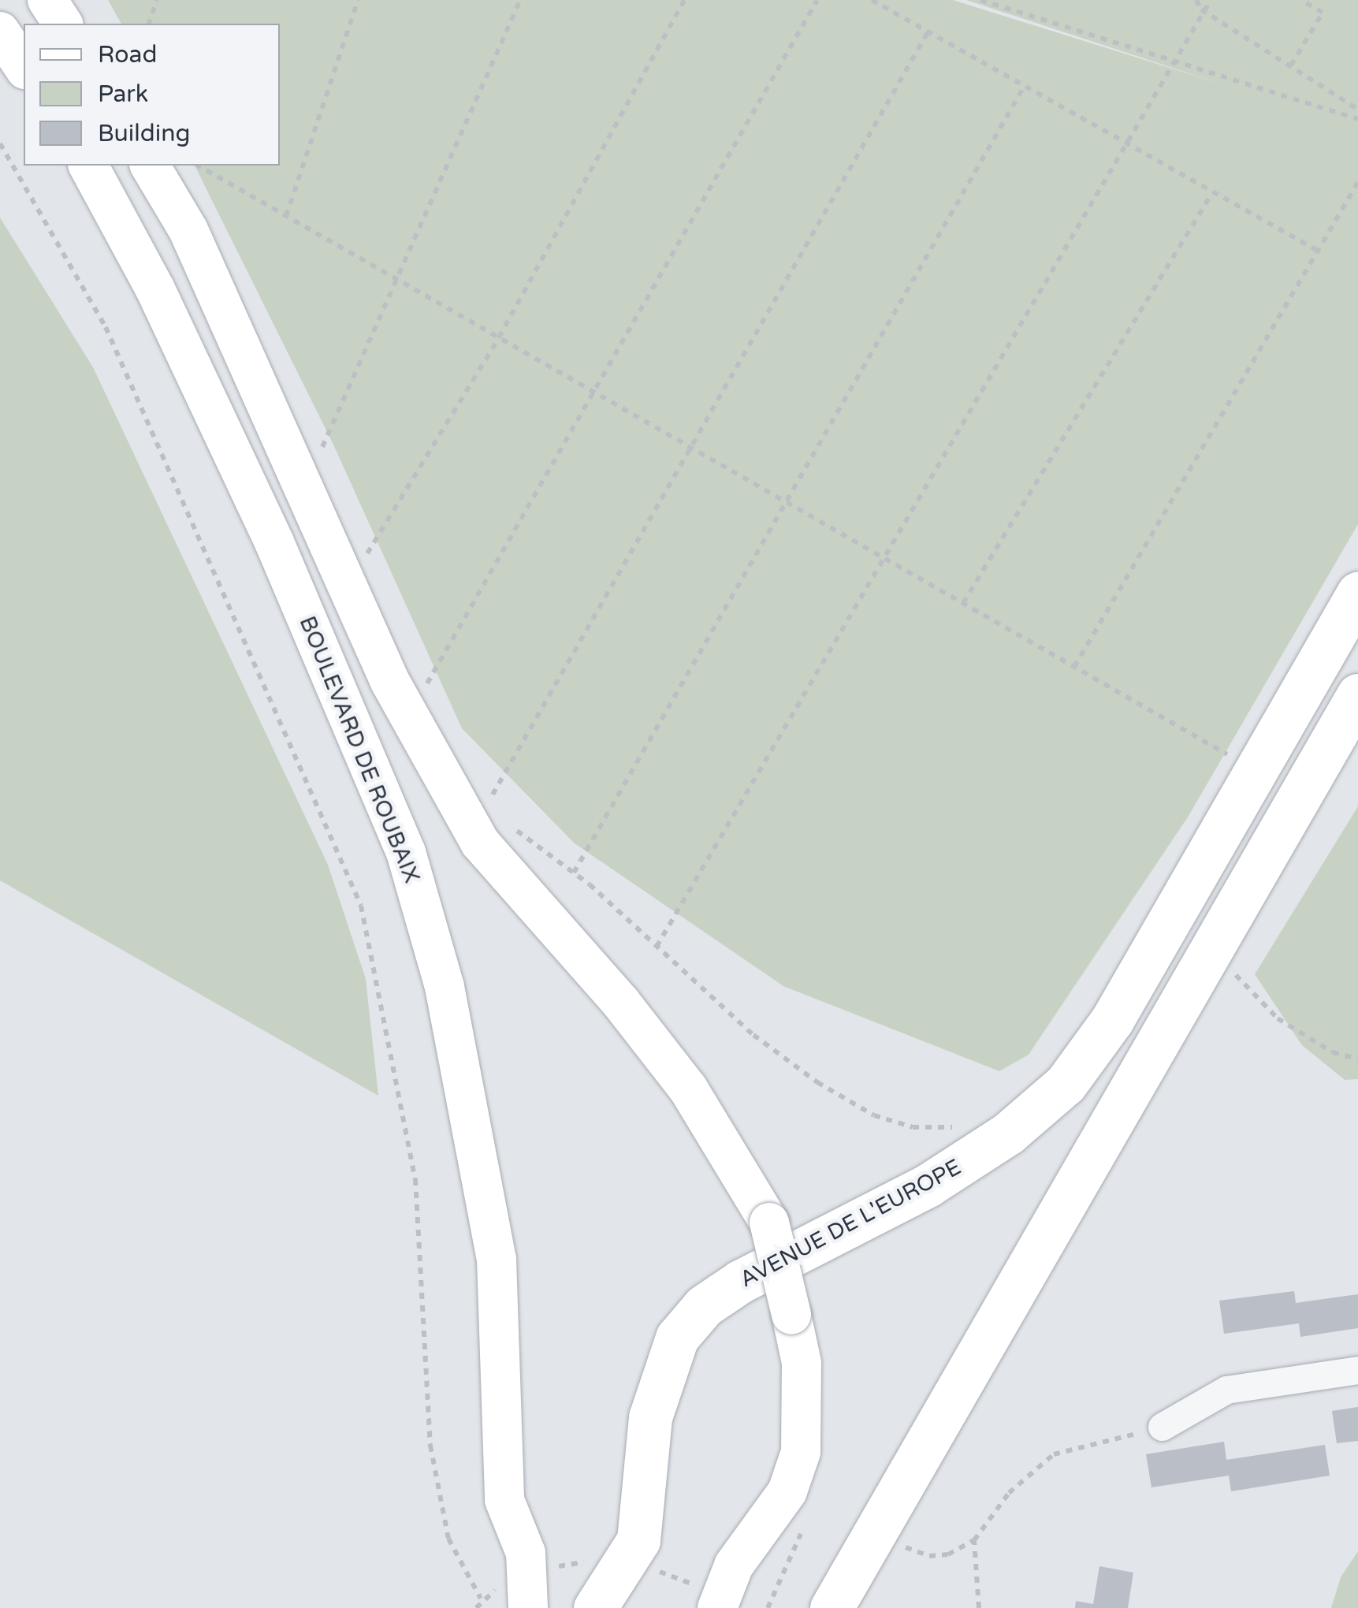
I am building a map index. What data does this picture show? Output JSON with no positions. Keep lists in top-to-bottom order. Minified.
{"streets":{"main road":["BOULEVARD DE ROUBAIX","AVENUE DE L'EUROPE"]},"legend":["Road","Park","Building"]}
